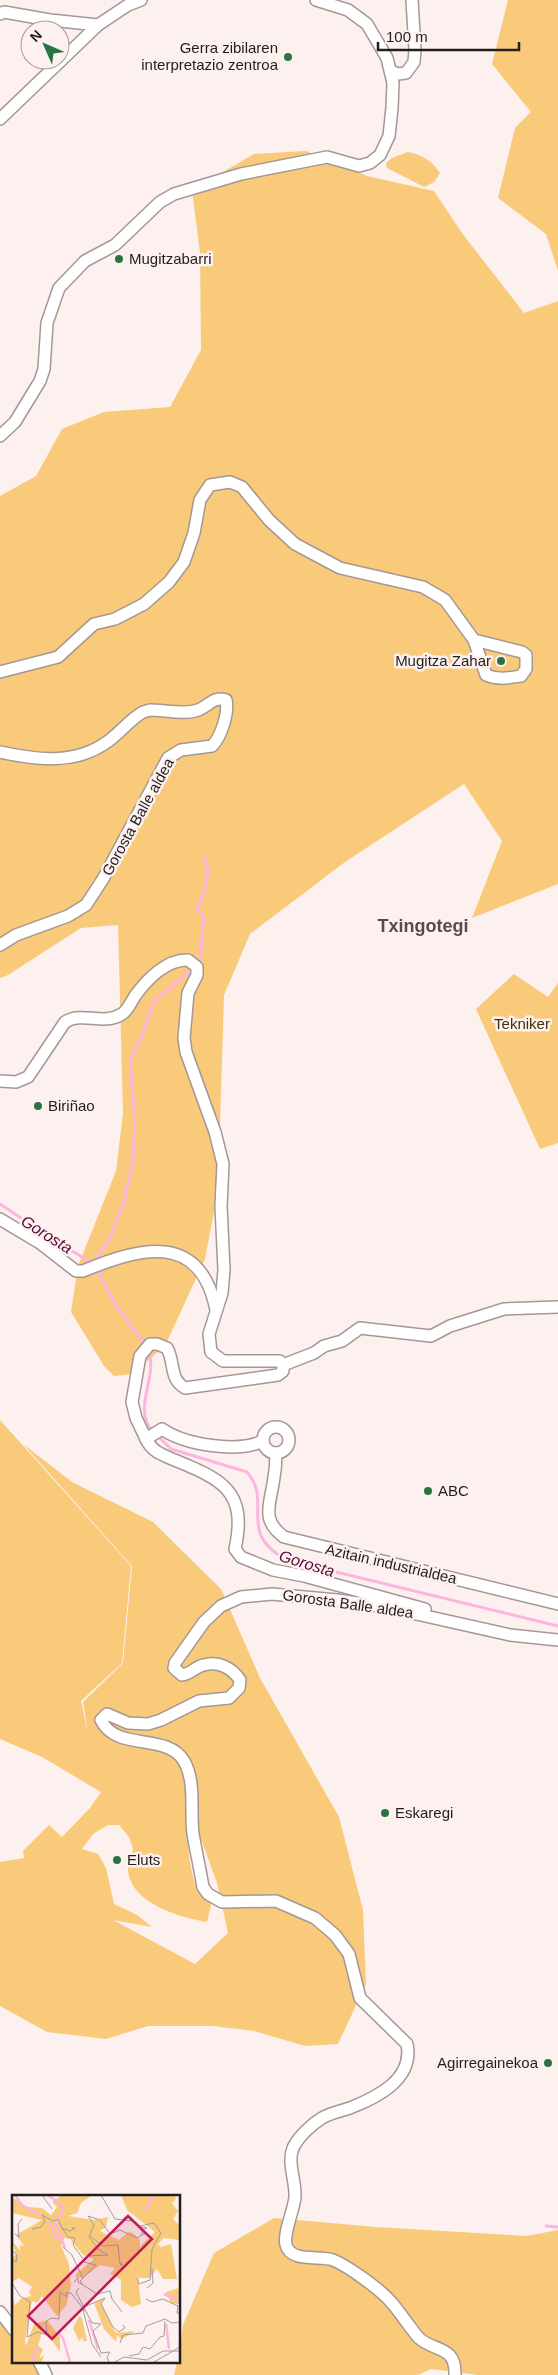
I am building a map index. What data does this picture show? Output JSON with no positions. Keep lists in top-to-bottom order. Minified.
{"streets":{"street":["Gorosta Balle aldea","Azitain industrialdea"]},"districts":["Txingotegi"],"water":["Gorosta"],"parks":["Tekniker"],"places":["Gerra zibilaren interpretazio zentroa","Mugitzabarri","Mugitza Zahar","Biriñao","ABC","Eskaregi","Eluts","Agirregainekoa"],"scale_bar":"100 m","north":"top left"}
